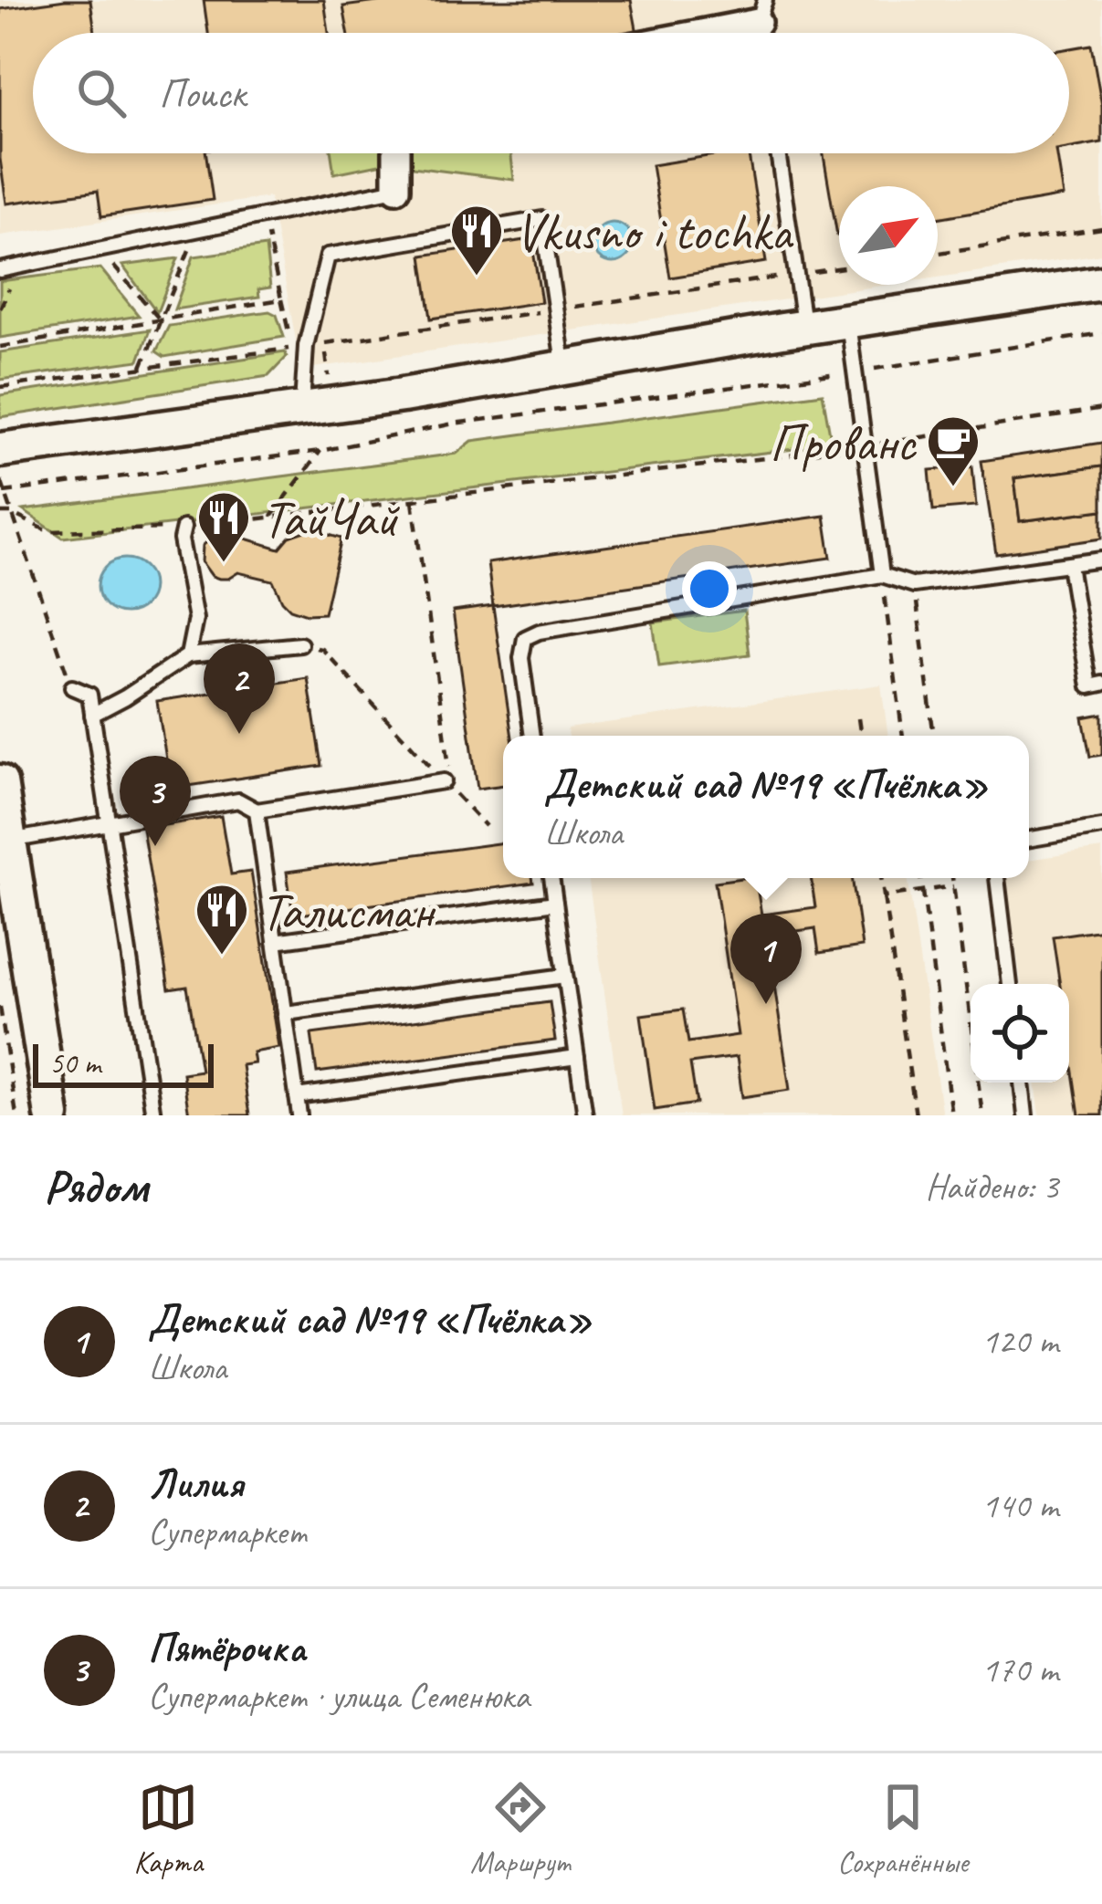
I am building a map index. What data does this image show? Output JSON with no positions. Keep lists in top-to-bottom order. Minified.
{"places":{"restaurant":["Vkusno i tochka","ТайЧай","Талисман"],"cafe":["Прованс"]},"scale_bar":"50 m","north":"top right","page":{"search":"Поиск","pins":["2","3","1"],"popup":["Детский сад №19 «Пчёлка»","Школа"],"scale":"50 m","heading":["Рядом","Найдено: 3"],"list":[{"mark":"1","name":"Детский сад №19 «Пчёлка»","note":"Школа","value":"120 m"},{"mark":"2","name":"Лилия","note":"Супермаркет","value":"140 m"},{"mark":"3","name":"Пятёрочка","note":"Супермаркет · улица Семенюка","value":"170 m"}],"nav":["Карта","Маршрут","Сохранённые"]}}
